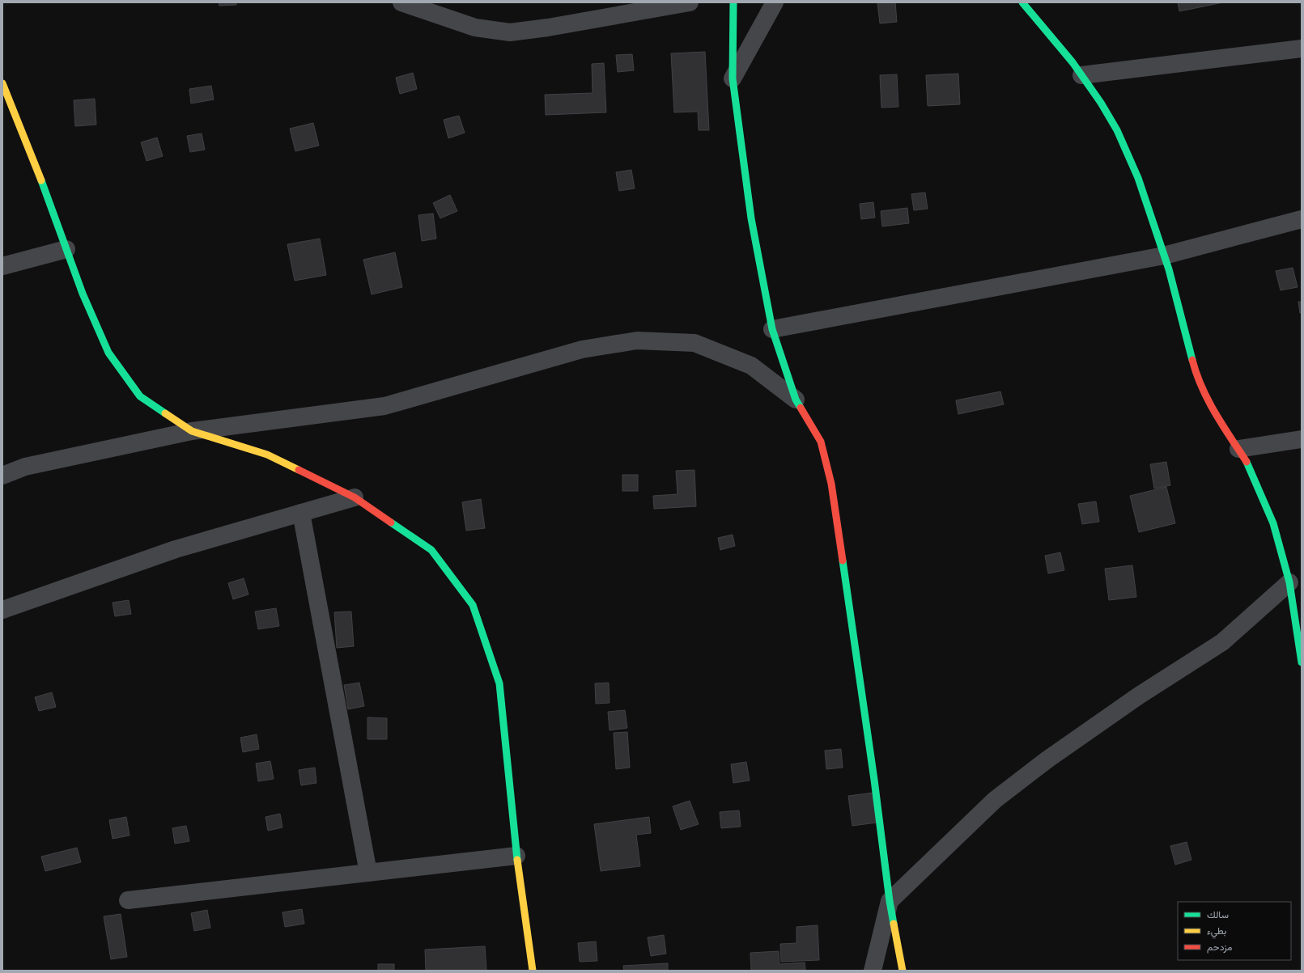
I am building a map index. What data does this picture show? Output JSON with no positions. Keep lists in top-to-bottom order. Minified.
{"legend":["سالك","بطيء","مزدحم"]}
